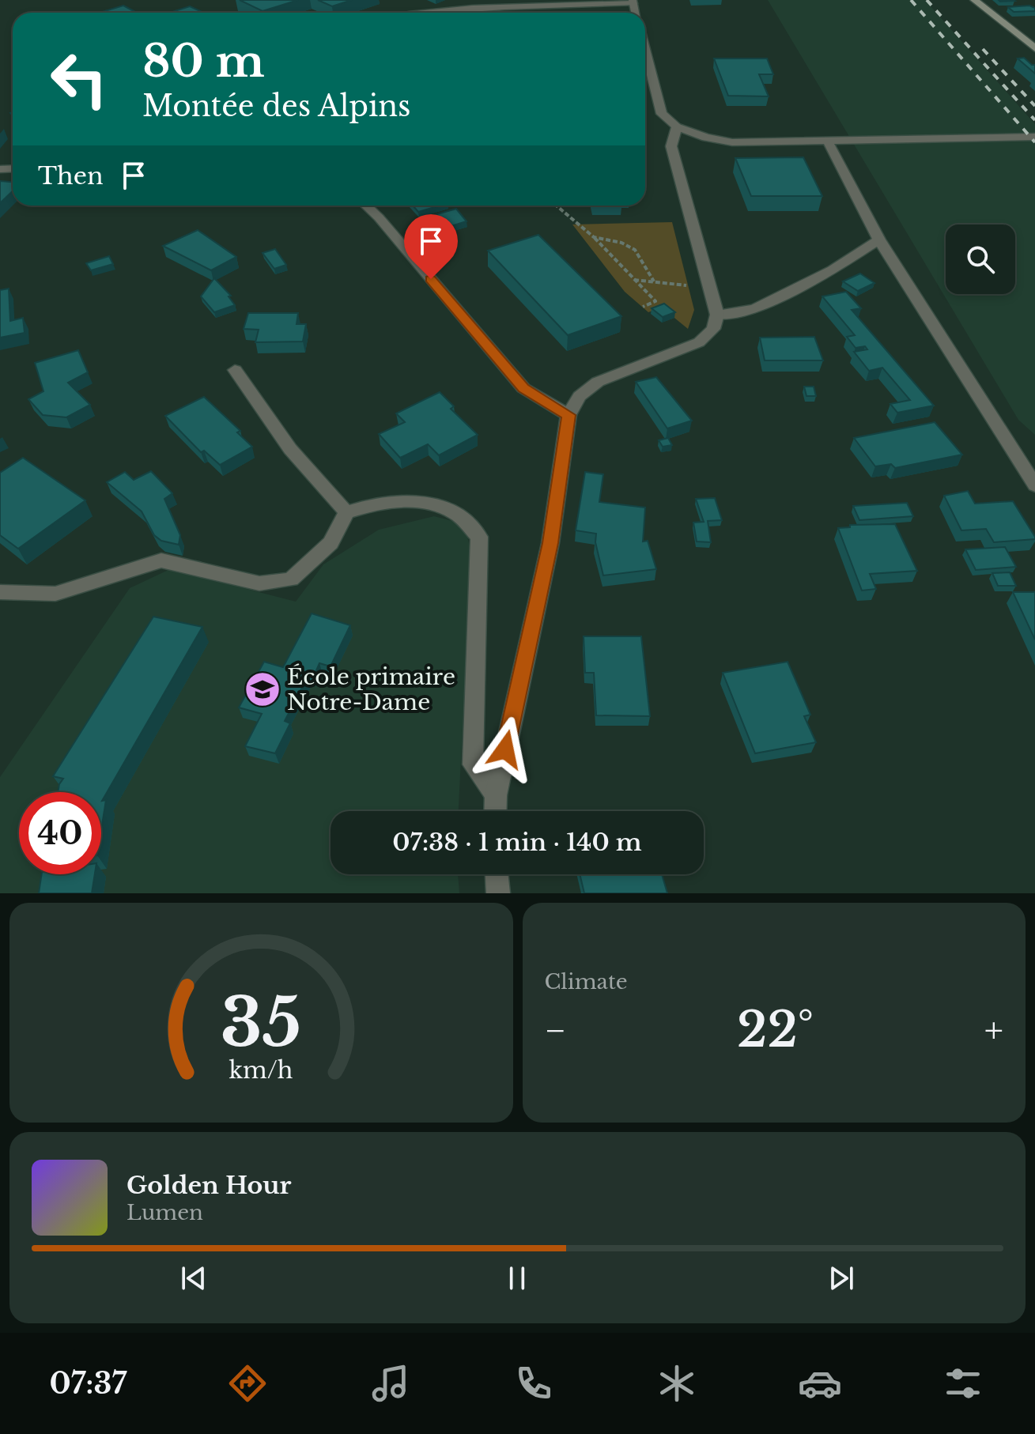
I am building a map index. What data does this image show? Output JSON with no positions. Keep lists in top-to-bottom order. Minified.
{"places":{"school or university":["École primaire Notre-Dame"]},"page":{"turn":["80 m","Montée des Alpins"],"then":"Then","limit":"40","trip":"07:38 · 1 min · 140 m","tile":"Climate","heat":["−","22°","+"],"song":["Golden Hour","Lumen"],"tabs":"07:37","gauge":["35","km/h"]}}
